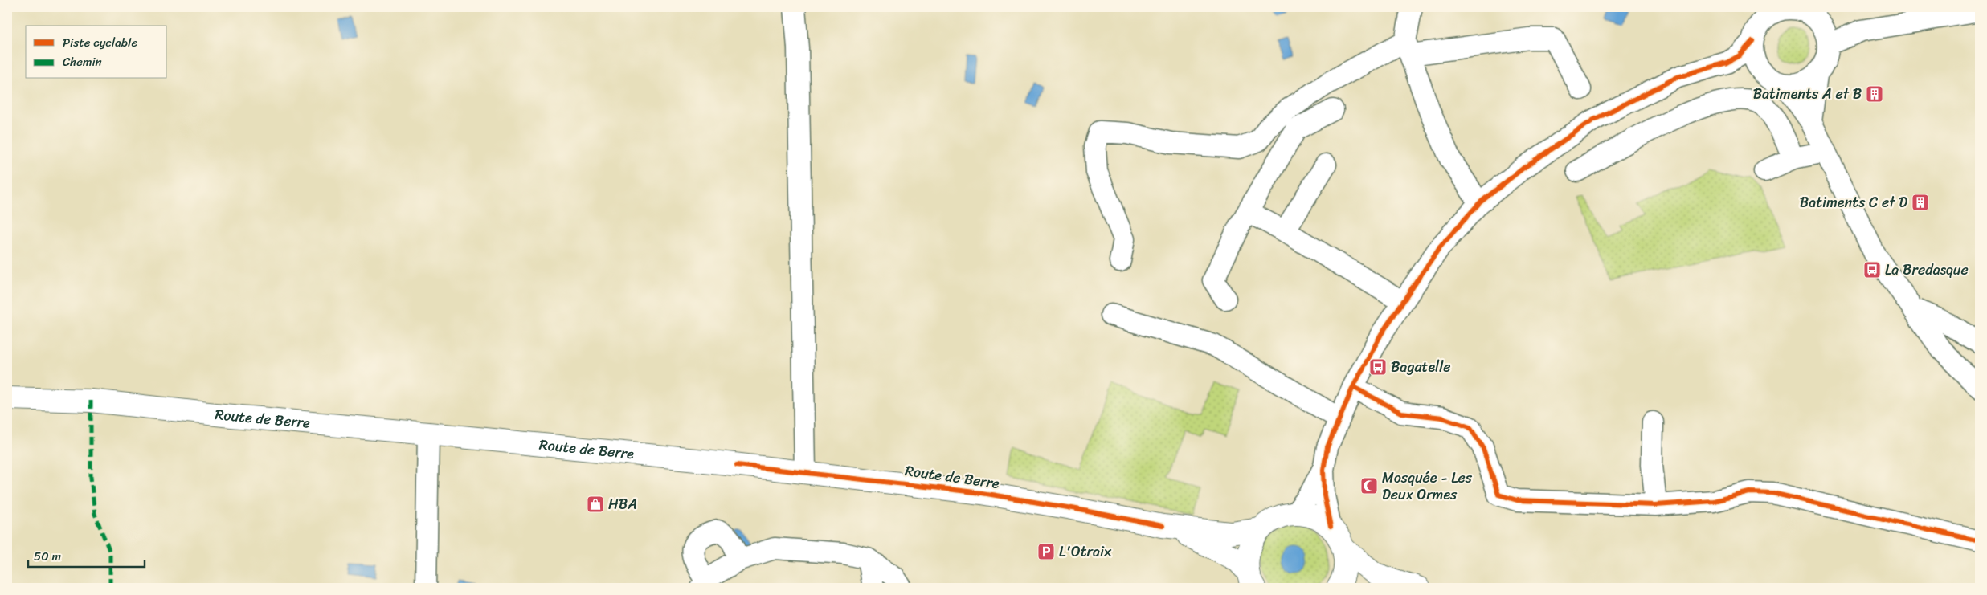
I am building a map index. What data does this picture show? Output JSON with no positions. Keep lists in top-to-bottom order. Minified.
{"streets":{"main road":["Route de Berre"]},"places":{"building":["Batiments A et B","Batiments C et D"],"bus stop":["La Bredasque","Bagatelle"],"mosque":["Mosquée - Les Deux Ormes"],"shop":["HBA"],"parking":["L'Otraix"]},"legend":["Piste cyclable","Chemin"],"scale_bar":"50 m"}
